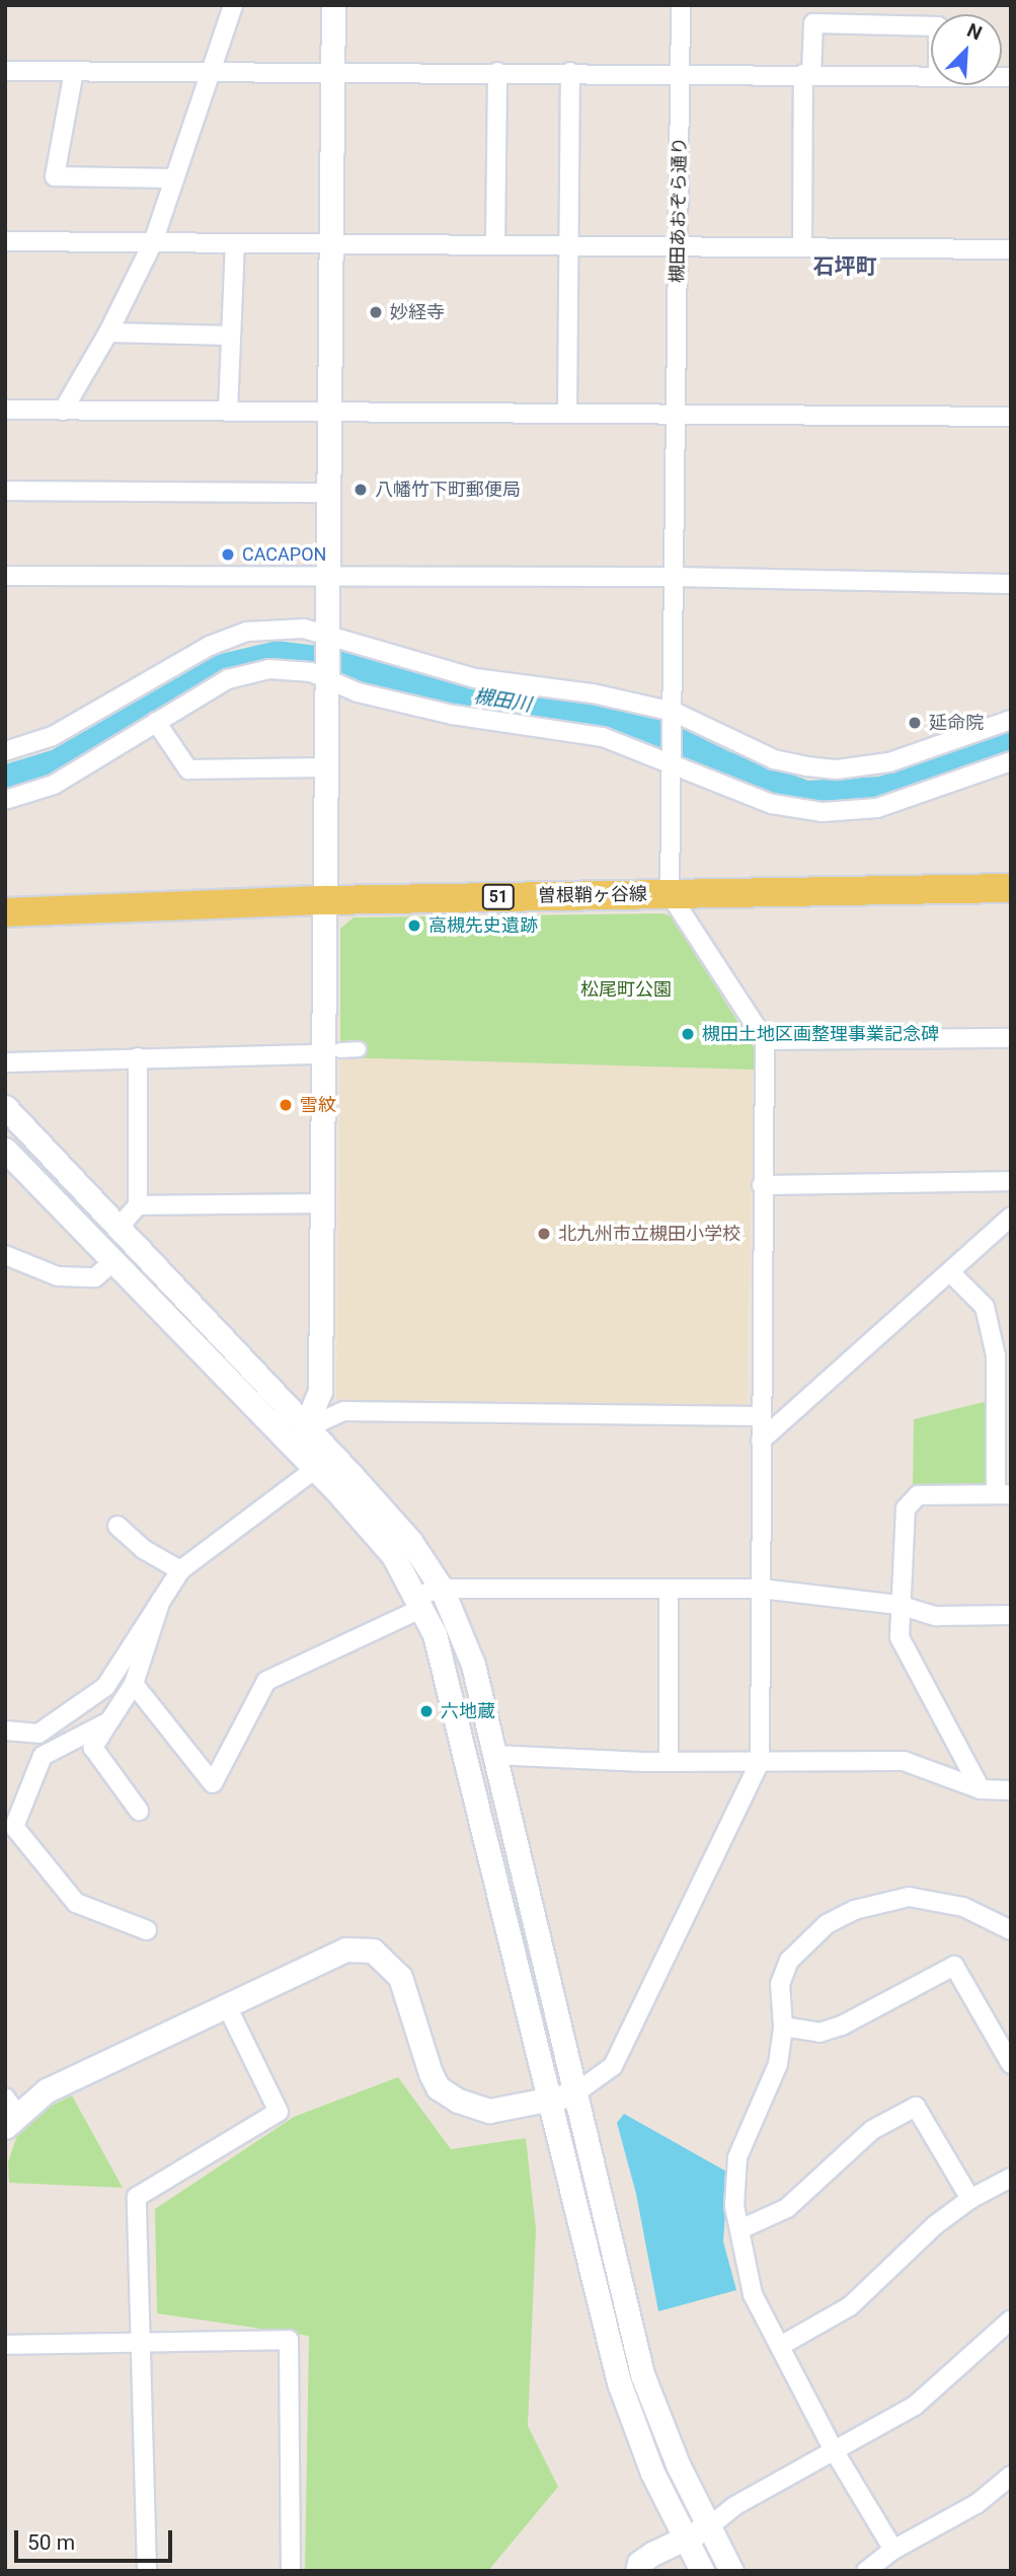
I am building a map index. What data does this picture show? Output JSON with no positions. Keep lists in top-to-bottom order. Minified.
{"streets":{"main road":["曽根鞘ヶ谷線","51"],"street":["槻田あおぞら通り"]},"districts":["石坪町"],"water":["槻田川"],"parks":["松尾町公園"],"places":["妙経寺","八幡竹下町郵便局","CACAPON","延命院","高槻先史遺跡","槻田土地区画整理事業記念碑","雪紋","北九州市立槻田小学校","六地蔵"],"scale_bar":"50 m","north":"top right"}
